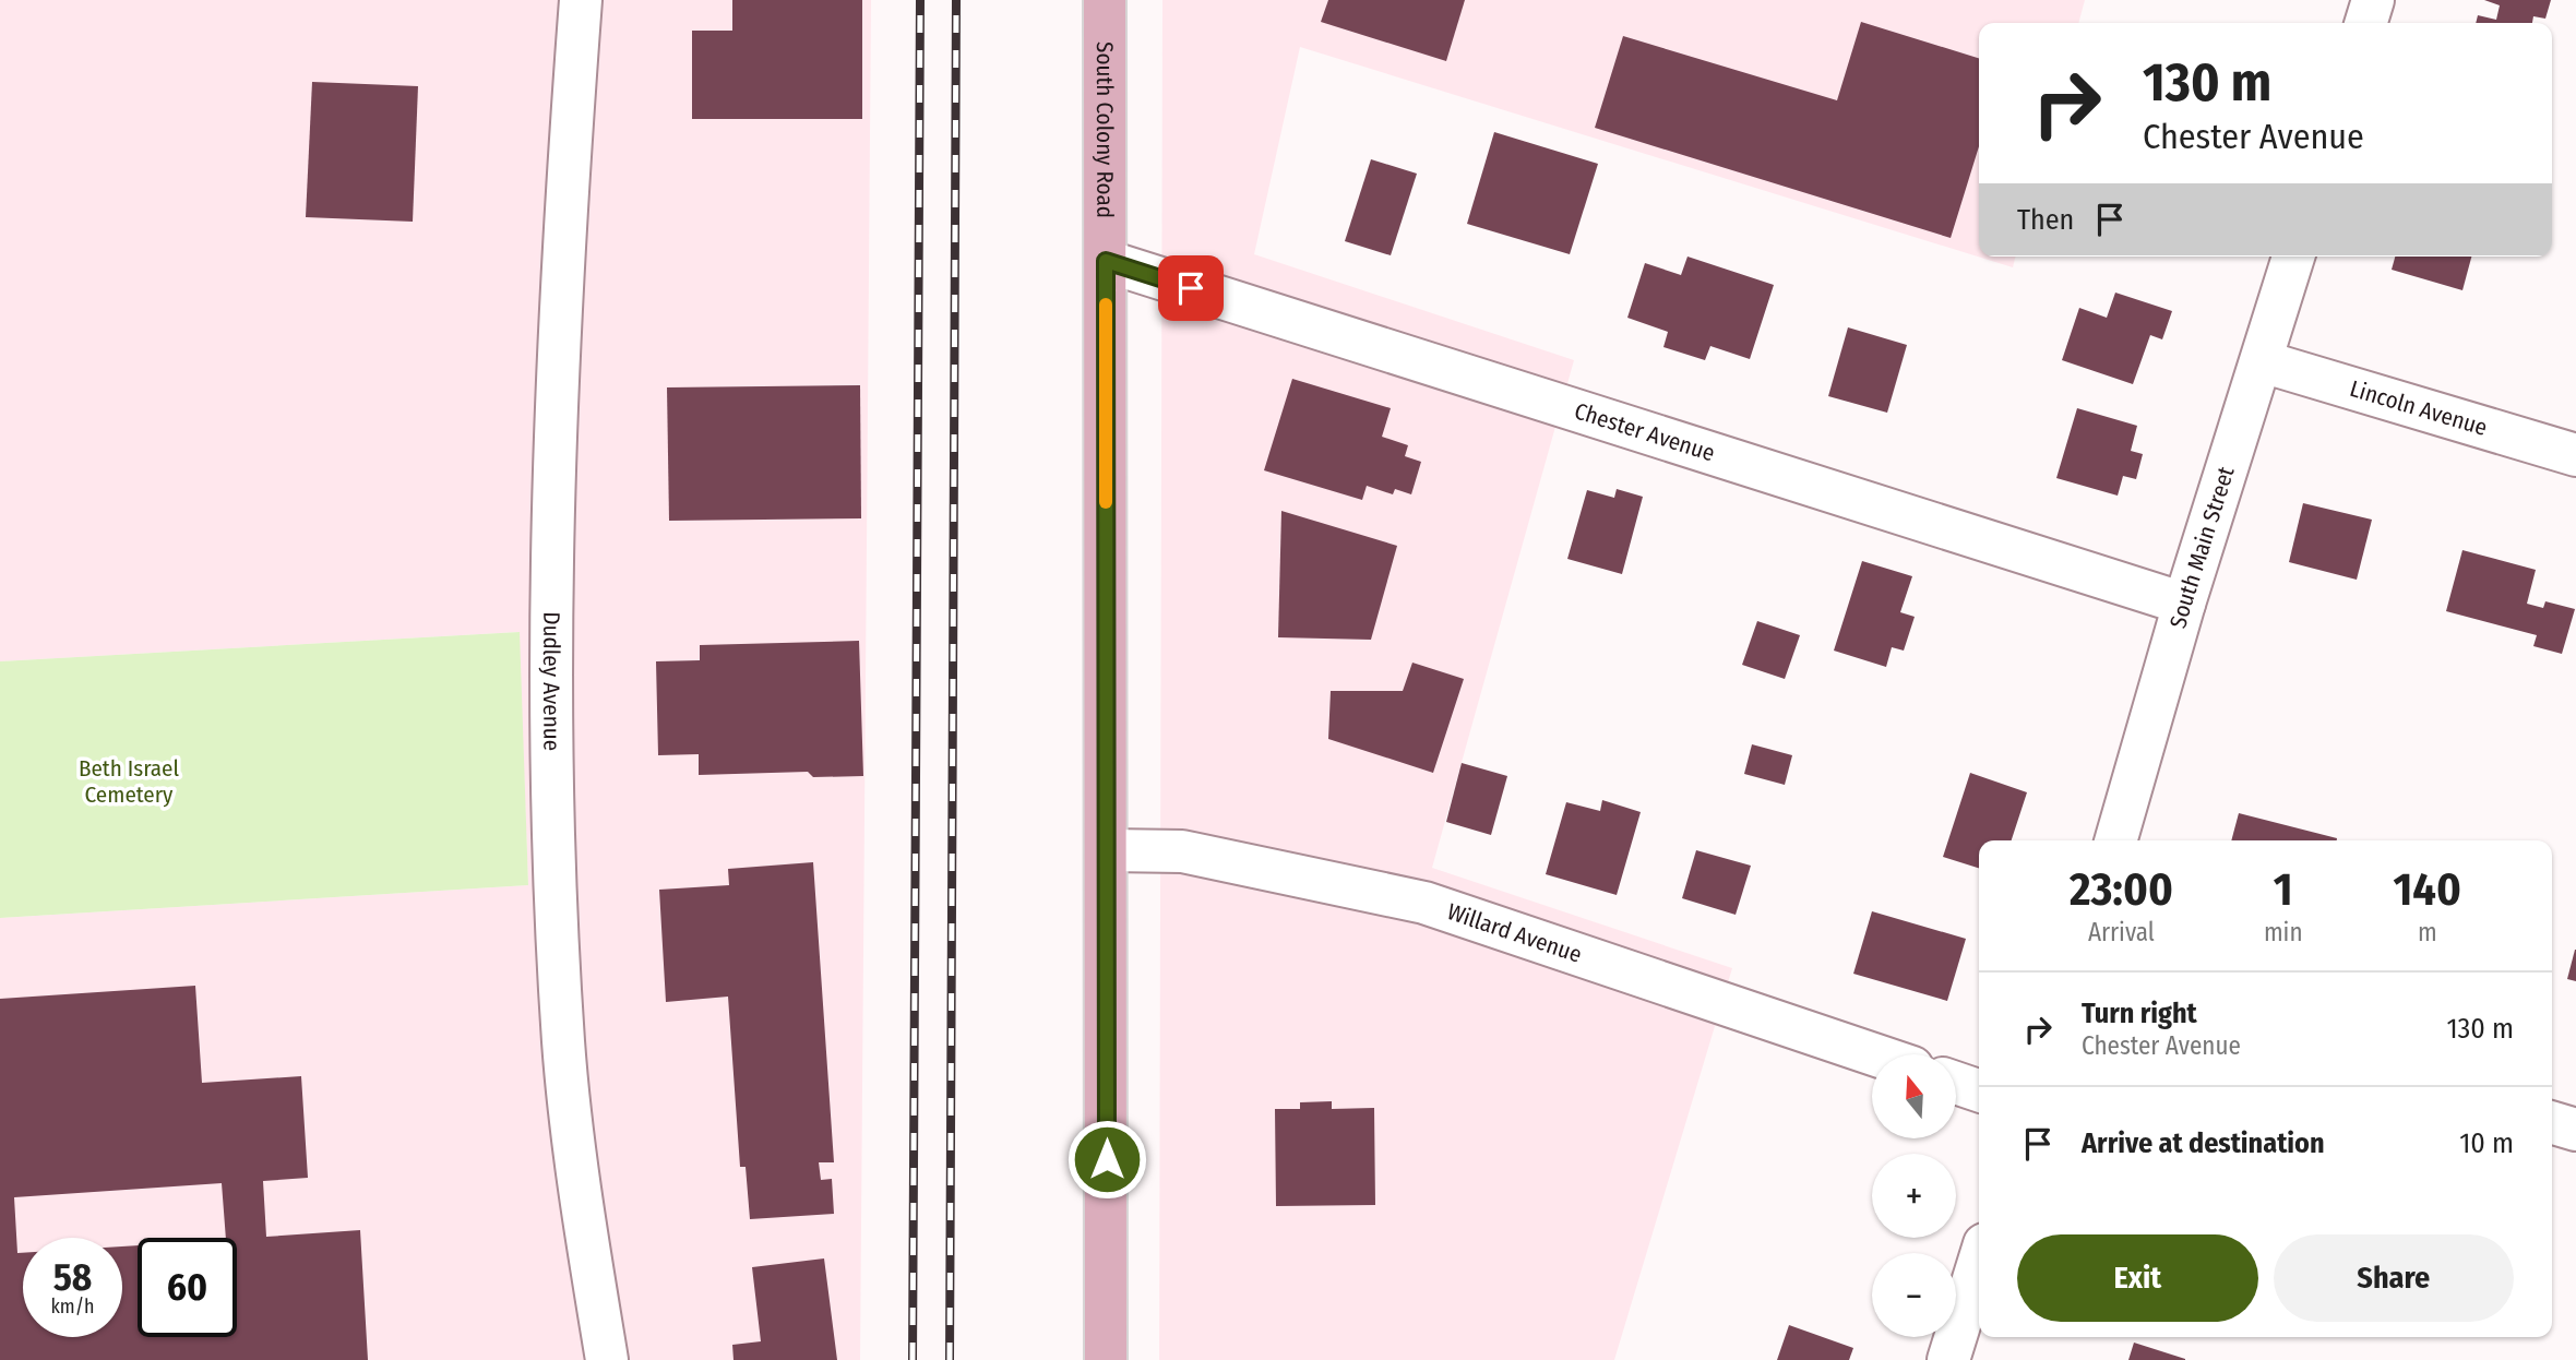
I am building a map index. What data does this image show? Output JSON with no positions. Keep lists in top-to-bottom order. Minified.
{"streets":{"main road":["South Colony Road"],"street":["Lincoln Avenue","Chester Avenue","South Main Street","Dudley Avenue","Willard Avenue"]},"crossings":[["South Colony Road","Chester Avenue"],["South Colony Road","Willard Avenue"],["Lincoln Avenue","South Main Street"],["Chester Avenue","South Main Street"]],"parks":["Beth Israel Cemetery"],"north":"top","page":{"turn":["130 m","Chester Avenue"],"then":"Then","eta":["23:00","Arrival","1","min","140","m"],"list":[{"name":"Turn right","note":"Chester Avenue","value":"130 m"},{"name":"Arrive at destination","value":"10 m"}],"map_buttons":["+","−"],"buttons":["Exit","Share"],"speed":"58 km/h","limit":"60"}}
